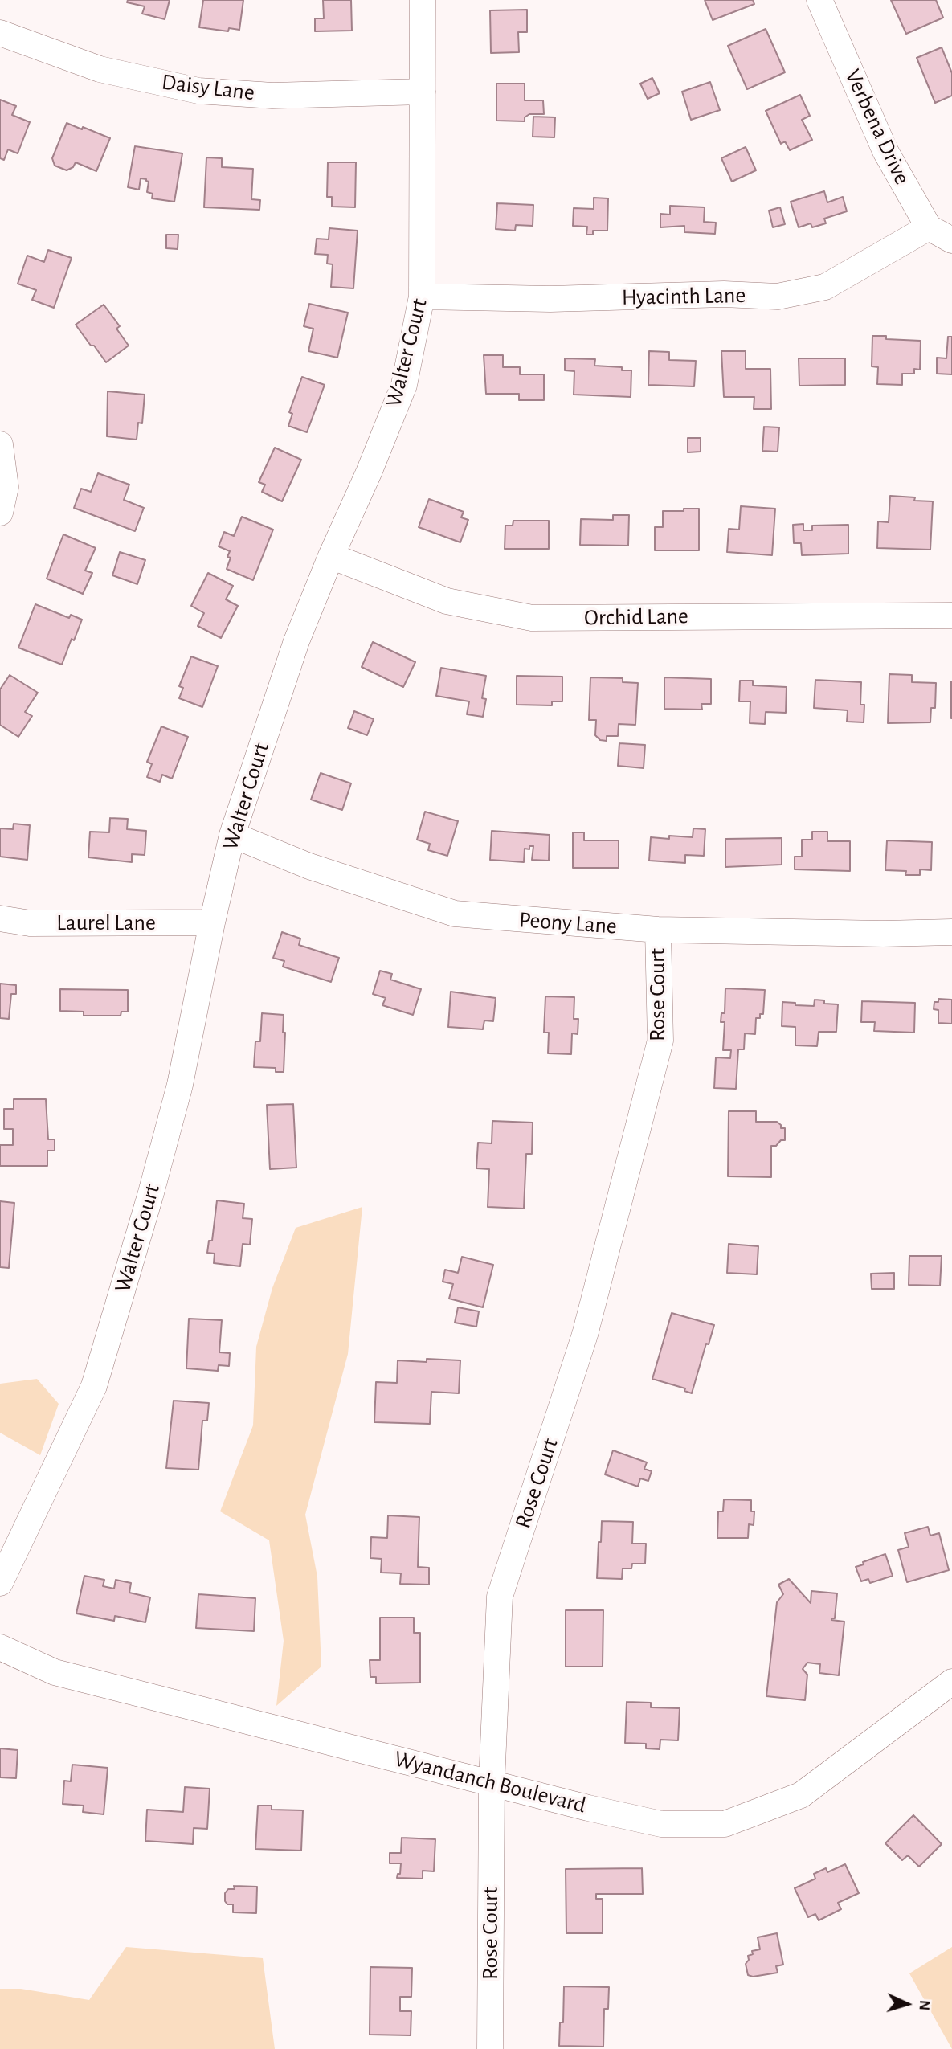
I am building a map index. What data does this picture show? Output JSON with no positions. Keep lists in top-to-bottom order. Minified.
{"streets":{"street":["Daisy Lane","Verbena Drive","Hyacinth Lane","Walter Court","Orchid Lane","Laurel Lane","Peony Lane","Rose Court","Wyandanch Boulevard"]},"crossings":[["Daisy Lane","Walter Court"],["Verbena Drive","Hyacinth Lane"],["Hyacinth Lane","Walter Court"],["Walter Court","Orchid Lane"],["Walter Court","Laurel Lane"],["Walter Court","Peony Lane"],["Peony Lane","Rose Court"],["Rose Court","Wyandanch Boulevard"]],"north":"right"}
